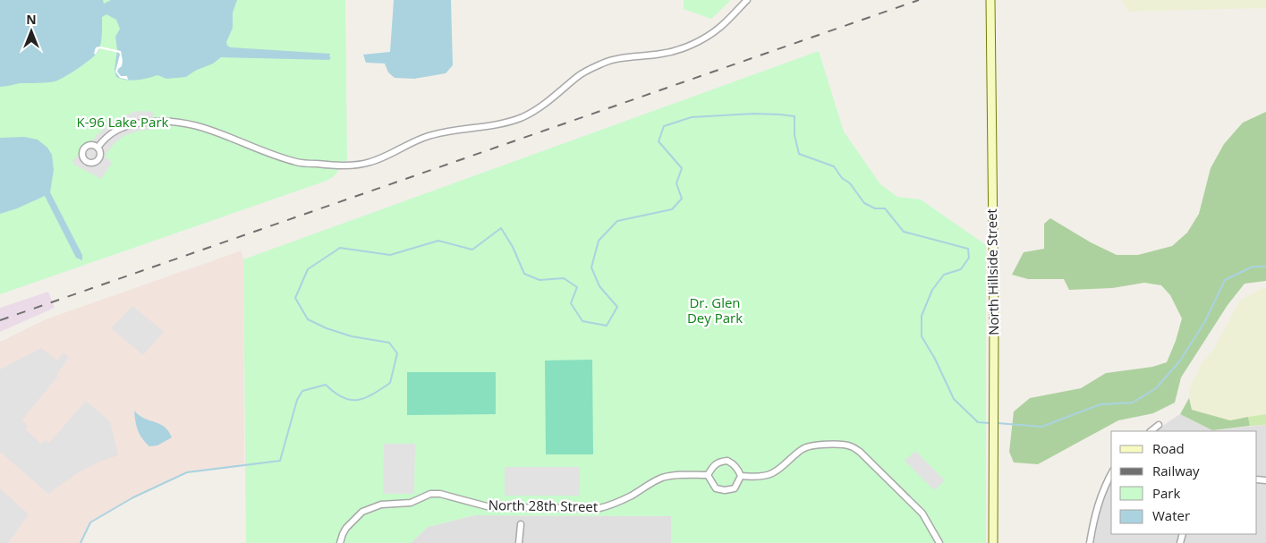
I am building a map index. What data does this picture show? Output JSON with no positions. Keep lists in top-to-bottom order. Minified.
{"streets":{"main road":["North Hillside Street"],"street":["North 28th Street"]},"parks":["K-96 Lake Park","Dr. Glen Dey Park"],"legend":["Road","Railway","Park","Water"],"north":"top"}
